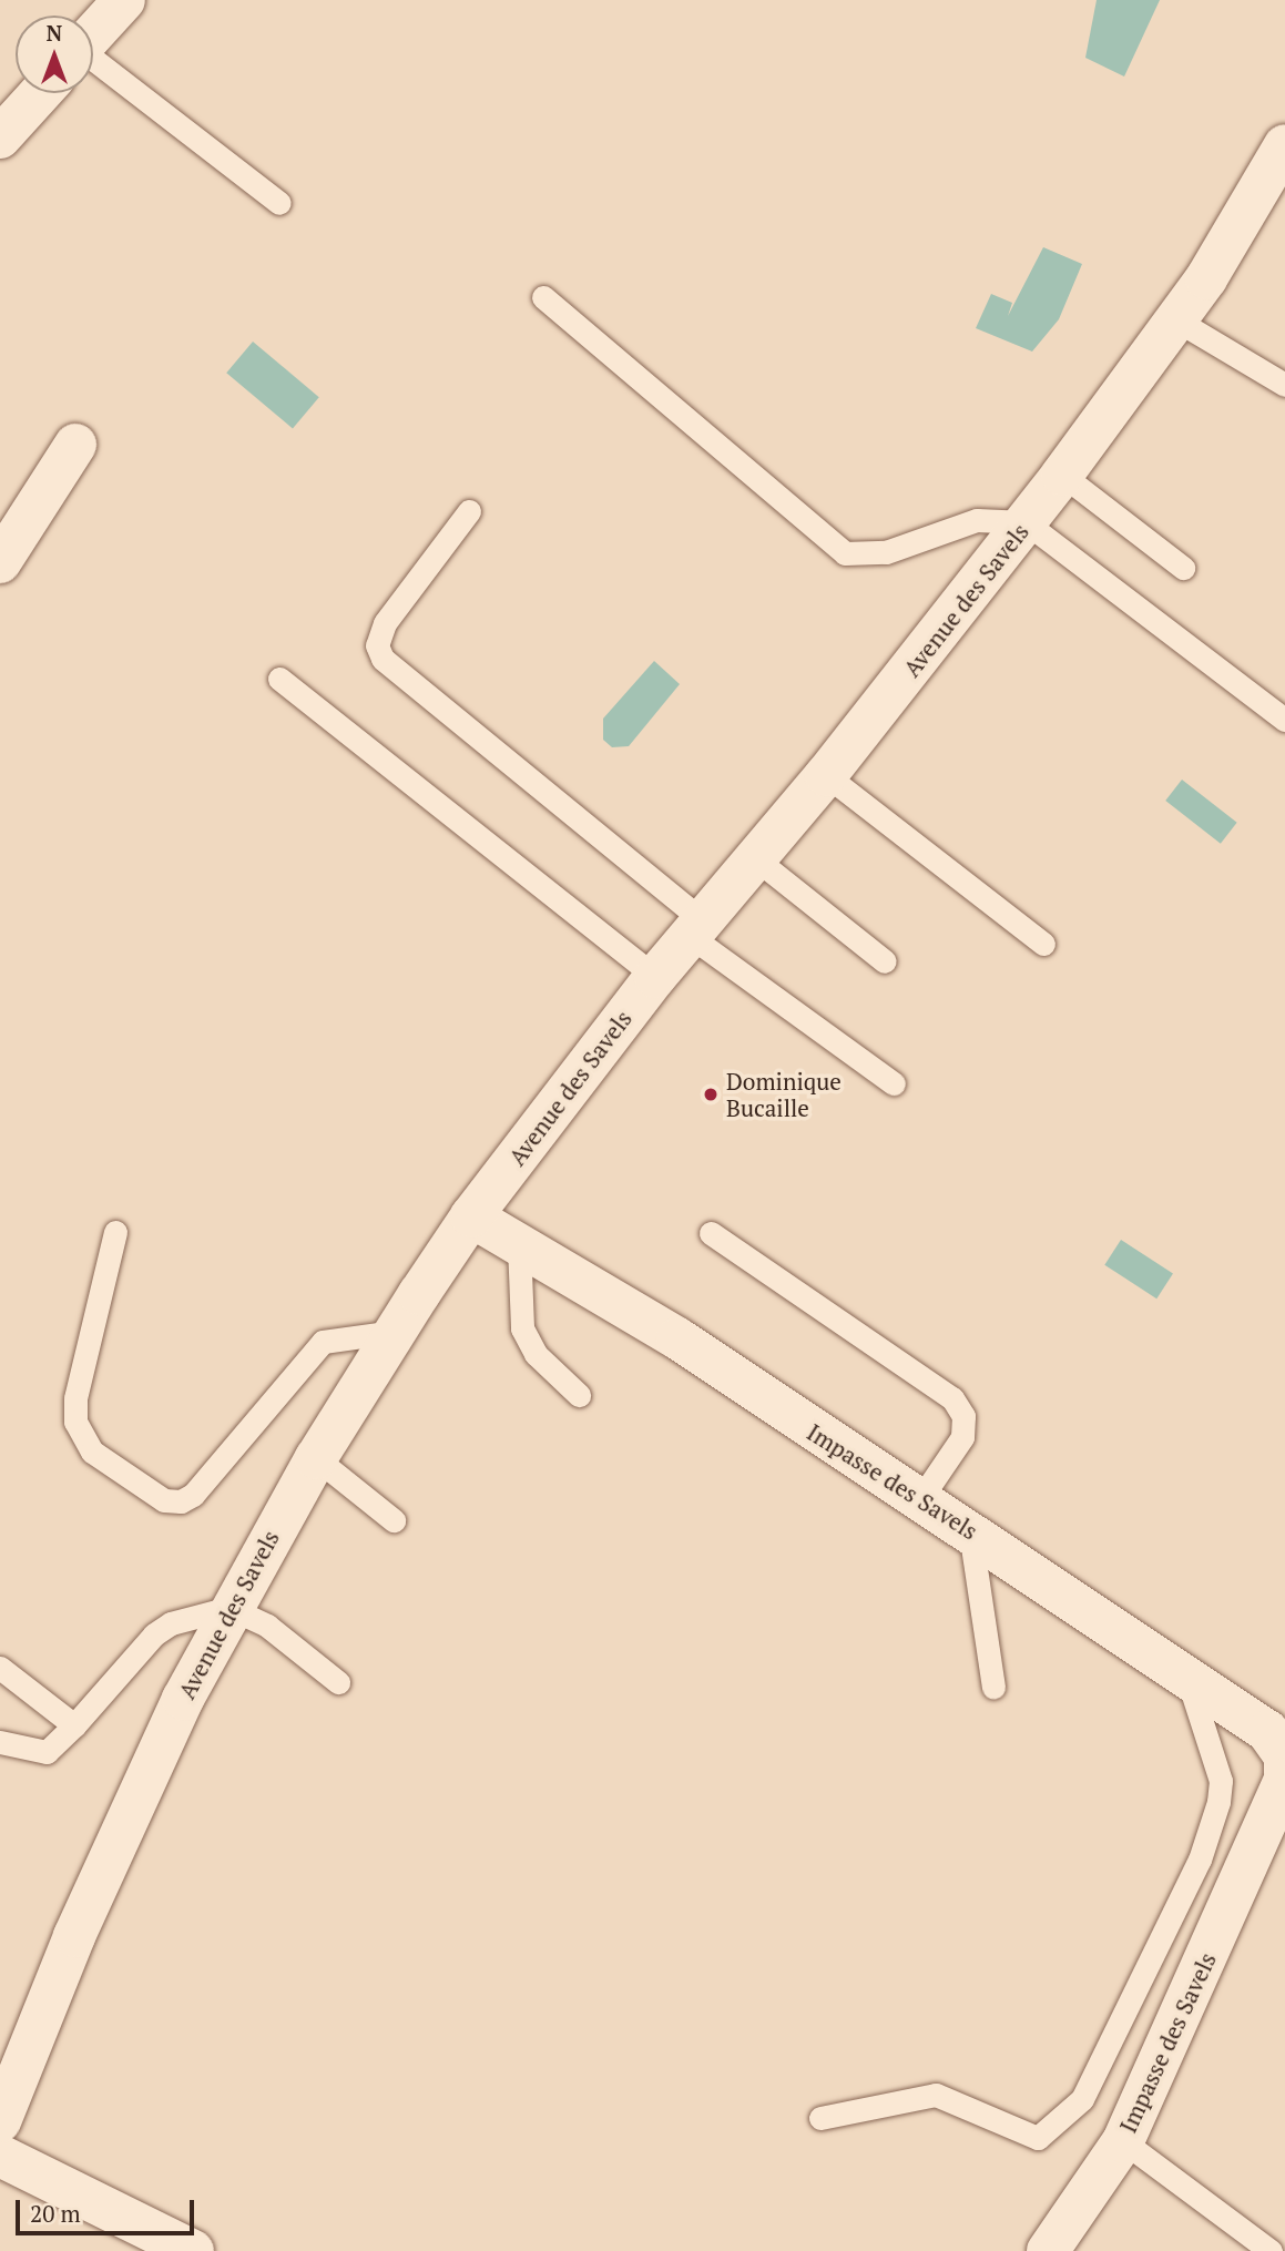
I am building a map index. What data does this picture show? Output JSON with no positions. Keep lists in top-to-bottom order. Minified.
{"streets":{"street":["Avenue des Savels","Impasse des Savels"]},"crossings":[["Avenue des Savels","Impasse des Savels"]],"places":["Dominique Bucaille"],"scale_bar":"20 m","north":"top"}
